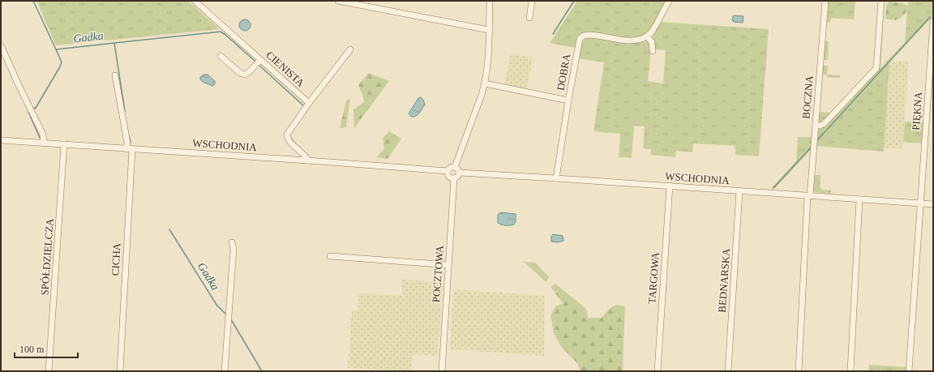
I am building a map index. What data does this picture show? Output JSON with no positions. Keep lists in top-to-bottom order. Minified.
{"streets":{"street":["CIENISTA","DOBRA","BOCZNA","PIĘKNA","WSCHODNIA","SPÓŁDZIELCZA","CICHA","POCZTOWA","TARGOWA","BEDNARSKA"]},"crossings":[["DOBRA","WSCHODNIA"],["BOCZNA","WSCHODNIA"],["PIĘKNA","WSCHODNIA"],["WSCHODNIA","SPÓŁDZIELCZA"],["WSCHODNIA","CICHA"],["WSCHODNIA","POCZTOWA"],["WSCHODNIA","TARGOWA"],["WSCHODNIA","BEDNARSKA"]],"water":["Gadka"],"scale_bar":"100 m"}
